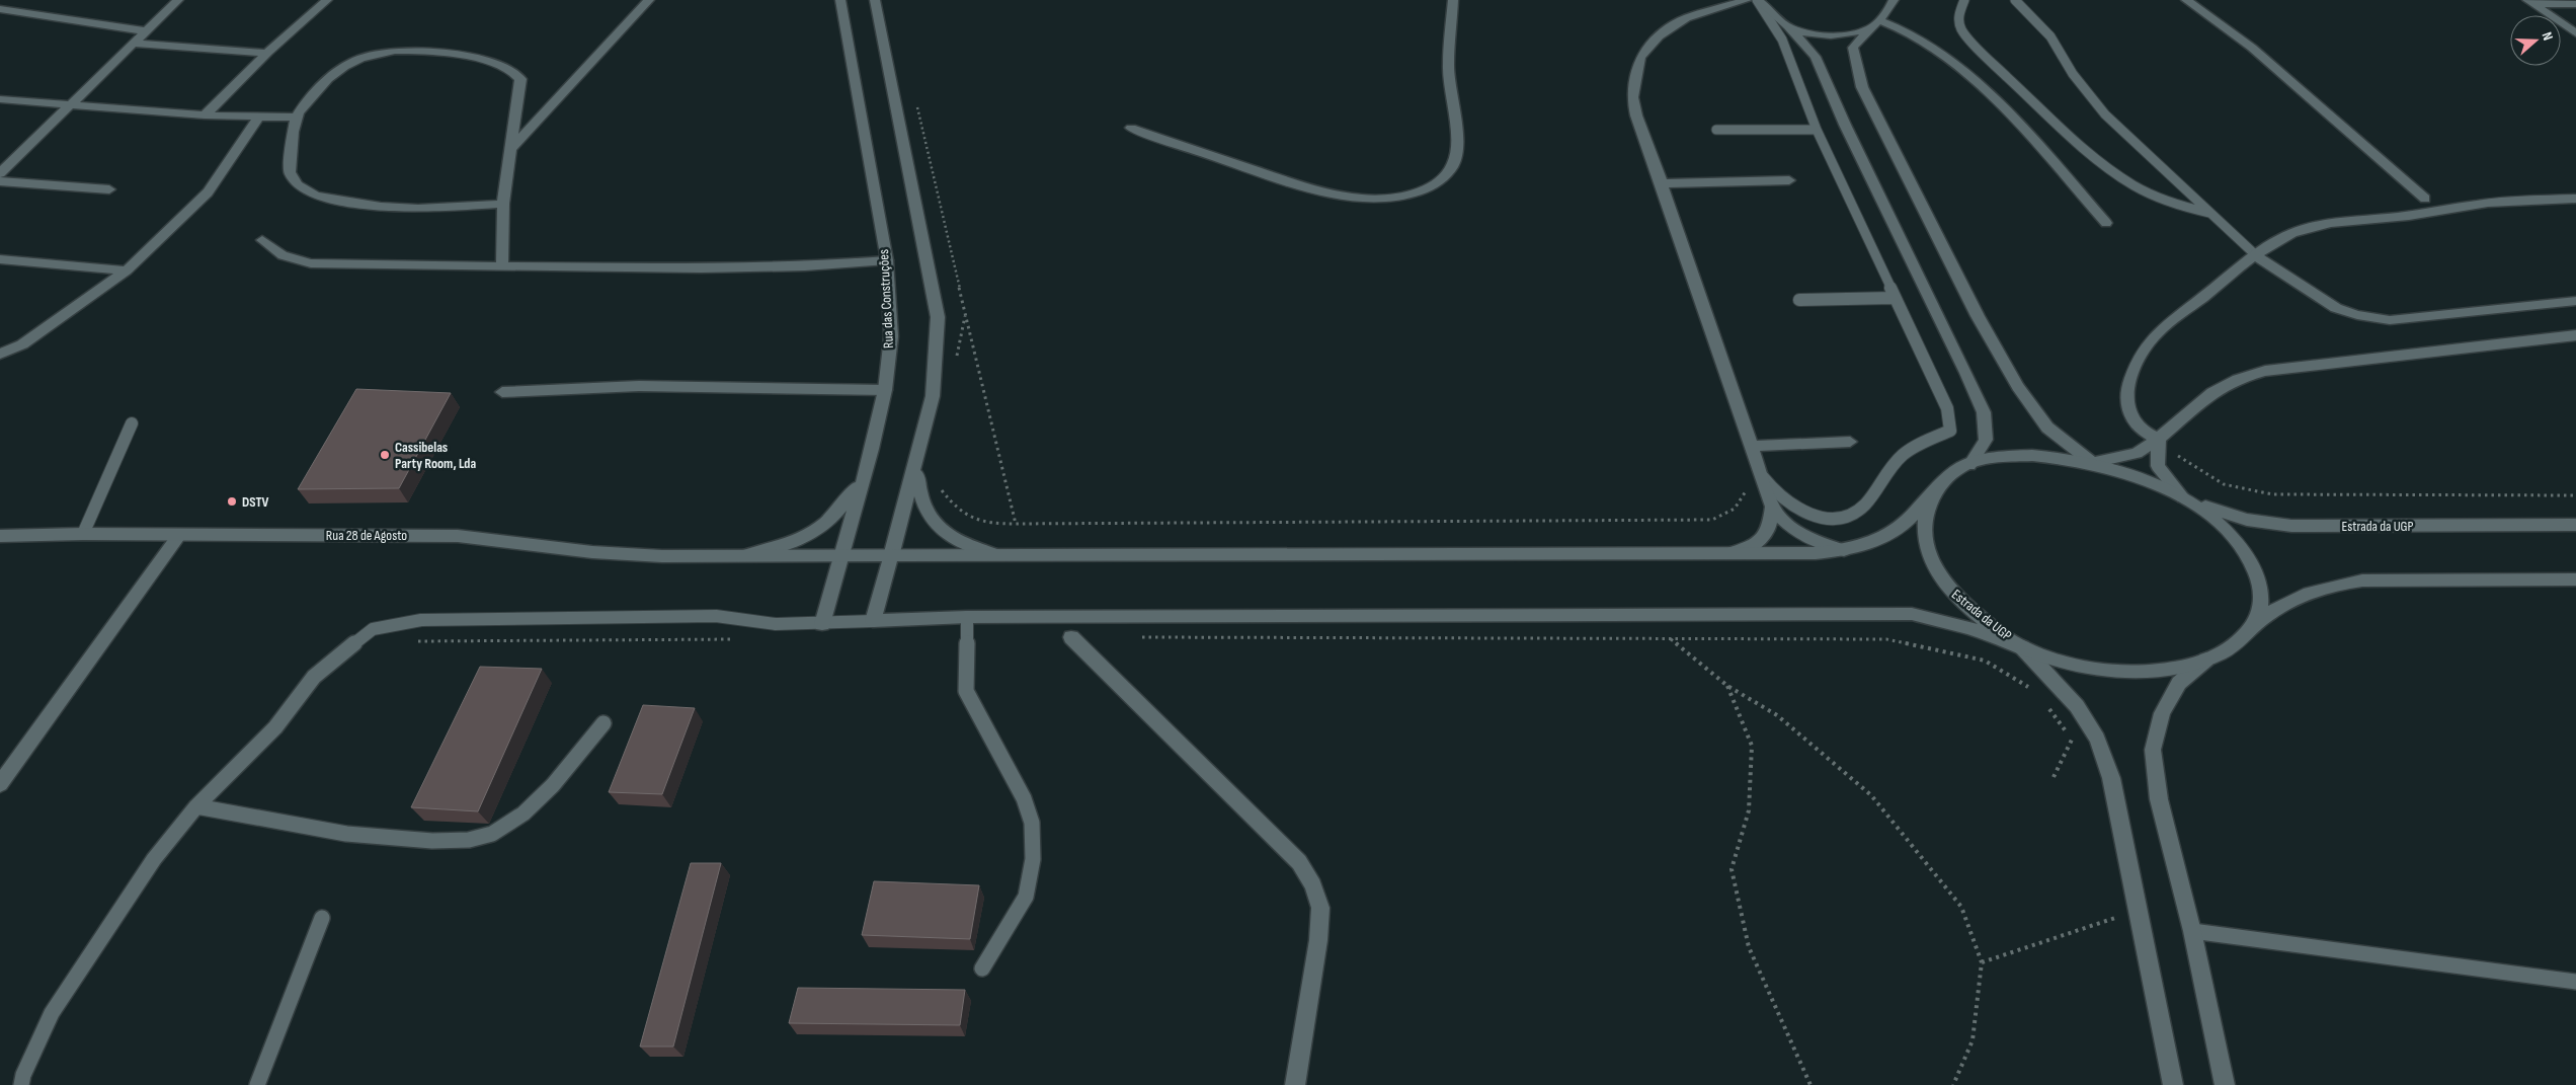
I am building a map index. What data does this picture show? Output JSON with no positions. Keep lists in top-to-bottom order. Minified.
{"streets":{"street":["Rua das Construções","Estrada da UGP","Rua 28 de Agosto"]},"places":["Cassibelas Party Room, Lda","DSTV"],"north":"right"}
